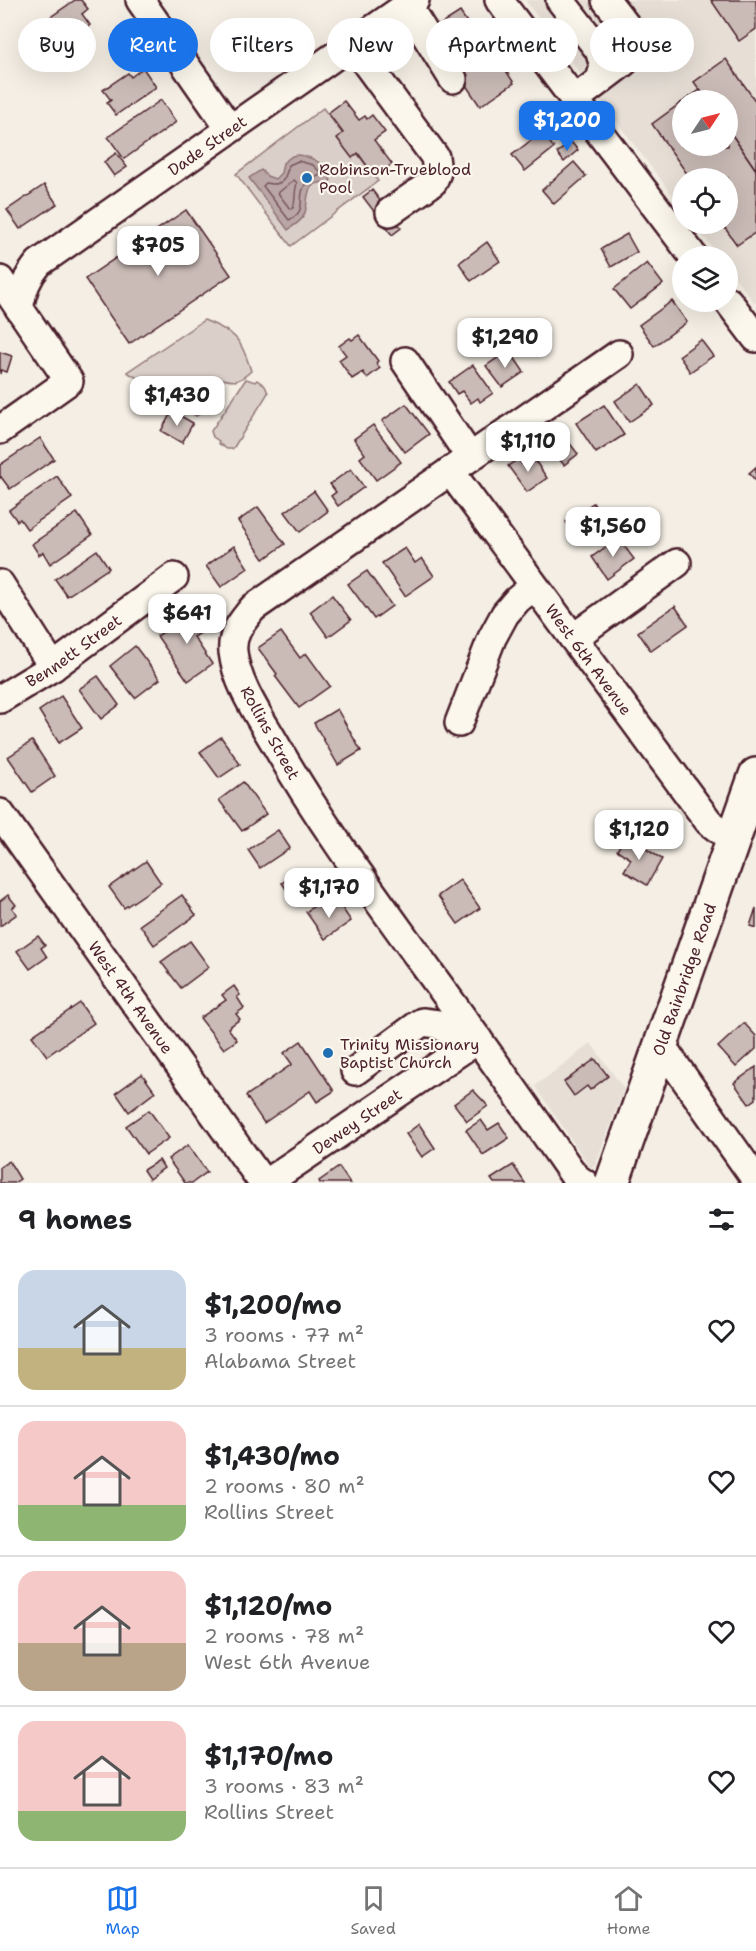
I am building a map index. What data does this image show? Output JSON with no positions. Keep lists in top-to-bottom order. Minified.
{"streets":{"main road":["Old Bainbridge Road"],"street":["Dade Street","Bennett Street","West 6th Avenue","Rollins Street","West 4th Avenue","Dewey Street"]},"crossings":[["West 6th Avenue","Rollins Street"],["West 6th Avenue","Old Bainbridge Road"],["Rollins Street","Dewey Street"],["West 4th Avenue","Dewey Street"]],"places":["Robinson-Trueblood Pool","Trinity Missionary Baptist Church"],"north":"top right","page":{"chip":["Buy","Rent","Filters","New","Apartment","House"],"price":["$1,200","$705","$1,290","$1,430","$1,110","$1,560","$641","$1,120","$1,170"],"heading":"9 homes","list":[{"name":"$1,200/mo","note":"3 rooms · 77 m² · Alabama Street"},{"name":"$1,430/mo","note":"2 rooms · 80 m² · Rollins Street"},{"name":"$1,120/mo","note":"2 rooms · 78 m² · West 6th Avenue"},{"name":"$1,170/mo","note":"3 rooms · 83 m² · Rollins Street"}],"tabs":["Map","Saved","Home"]}}
